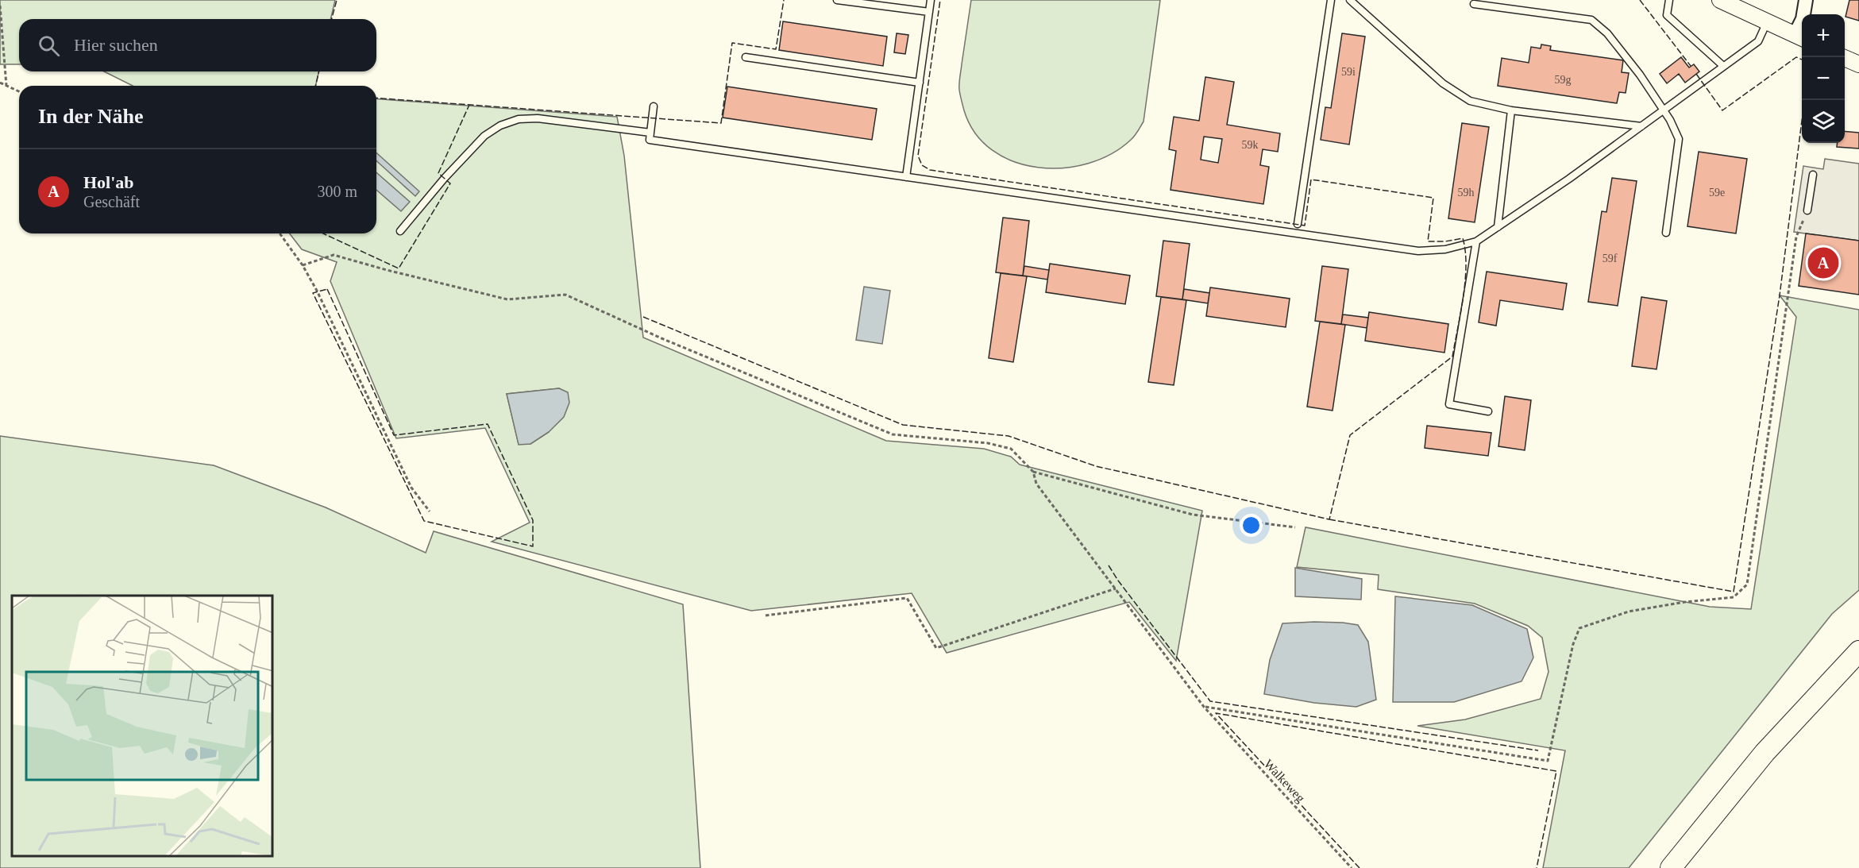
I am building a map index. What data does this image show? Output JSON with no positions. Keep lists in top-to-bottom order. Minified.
{"streets":{"path":["Walkeweg"]},"house_numbers":["59i","59g","59k","59h","59e","59f"],"page":{"map_buttons":["+","−"],"search":"Hier suchen","heading":"In der Nähe","list":[{"mark":"A","name":"Hol'ab","note":"Geschäft","value":"300 m"}],"pins":"A"}}
